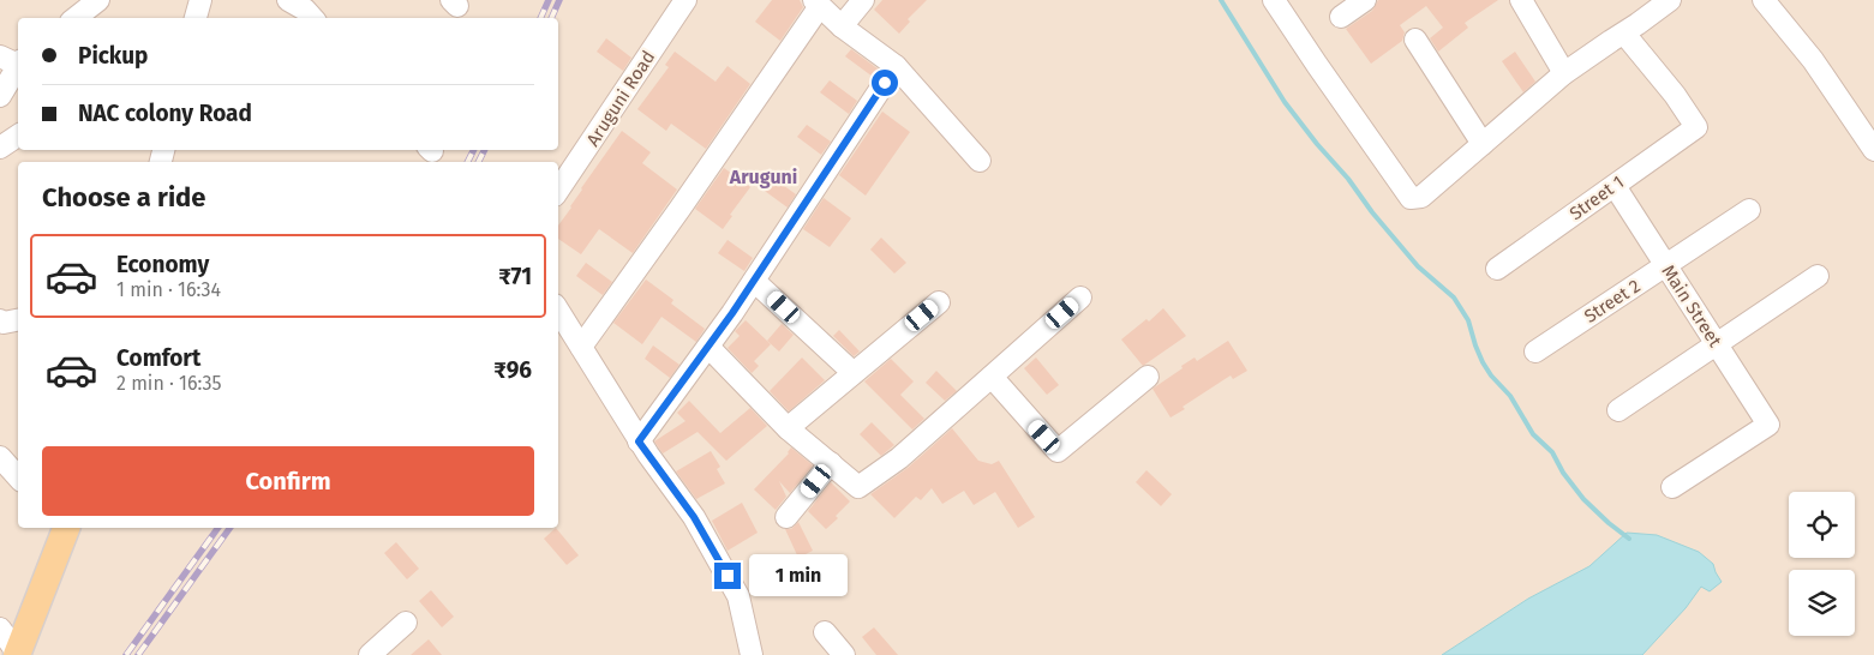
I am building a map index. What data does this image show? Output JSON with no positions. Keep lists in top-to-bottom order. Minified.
{"streets":{"street":["Aruguni Road","Street 1","Street 2","Main Street"]},"crossings":[["Street 1","Main Street"],["Street 2","Main Street"]],"districts":["Aruguni"],"page":{"banner":["Pickup","NAC colony Road"],"heading":"Choose a ride","list":[{"name":"Economy","note":"1 min · 16:34","value":"₹71"},{"name":"Comfort","note":"2 min · 16:35","value":"₹96"}],"buttons":"Confirm","bubble":"1 min"}}
